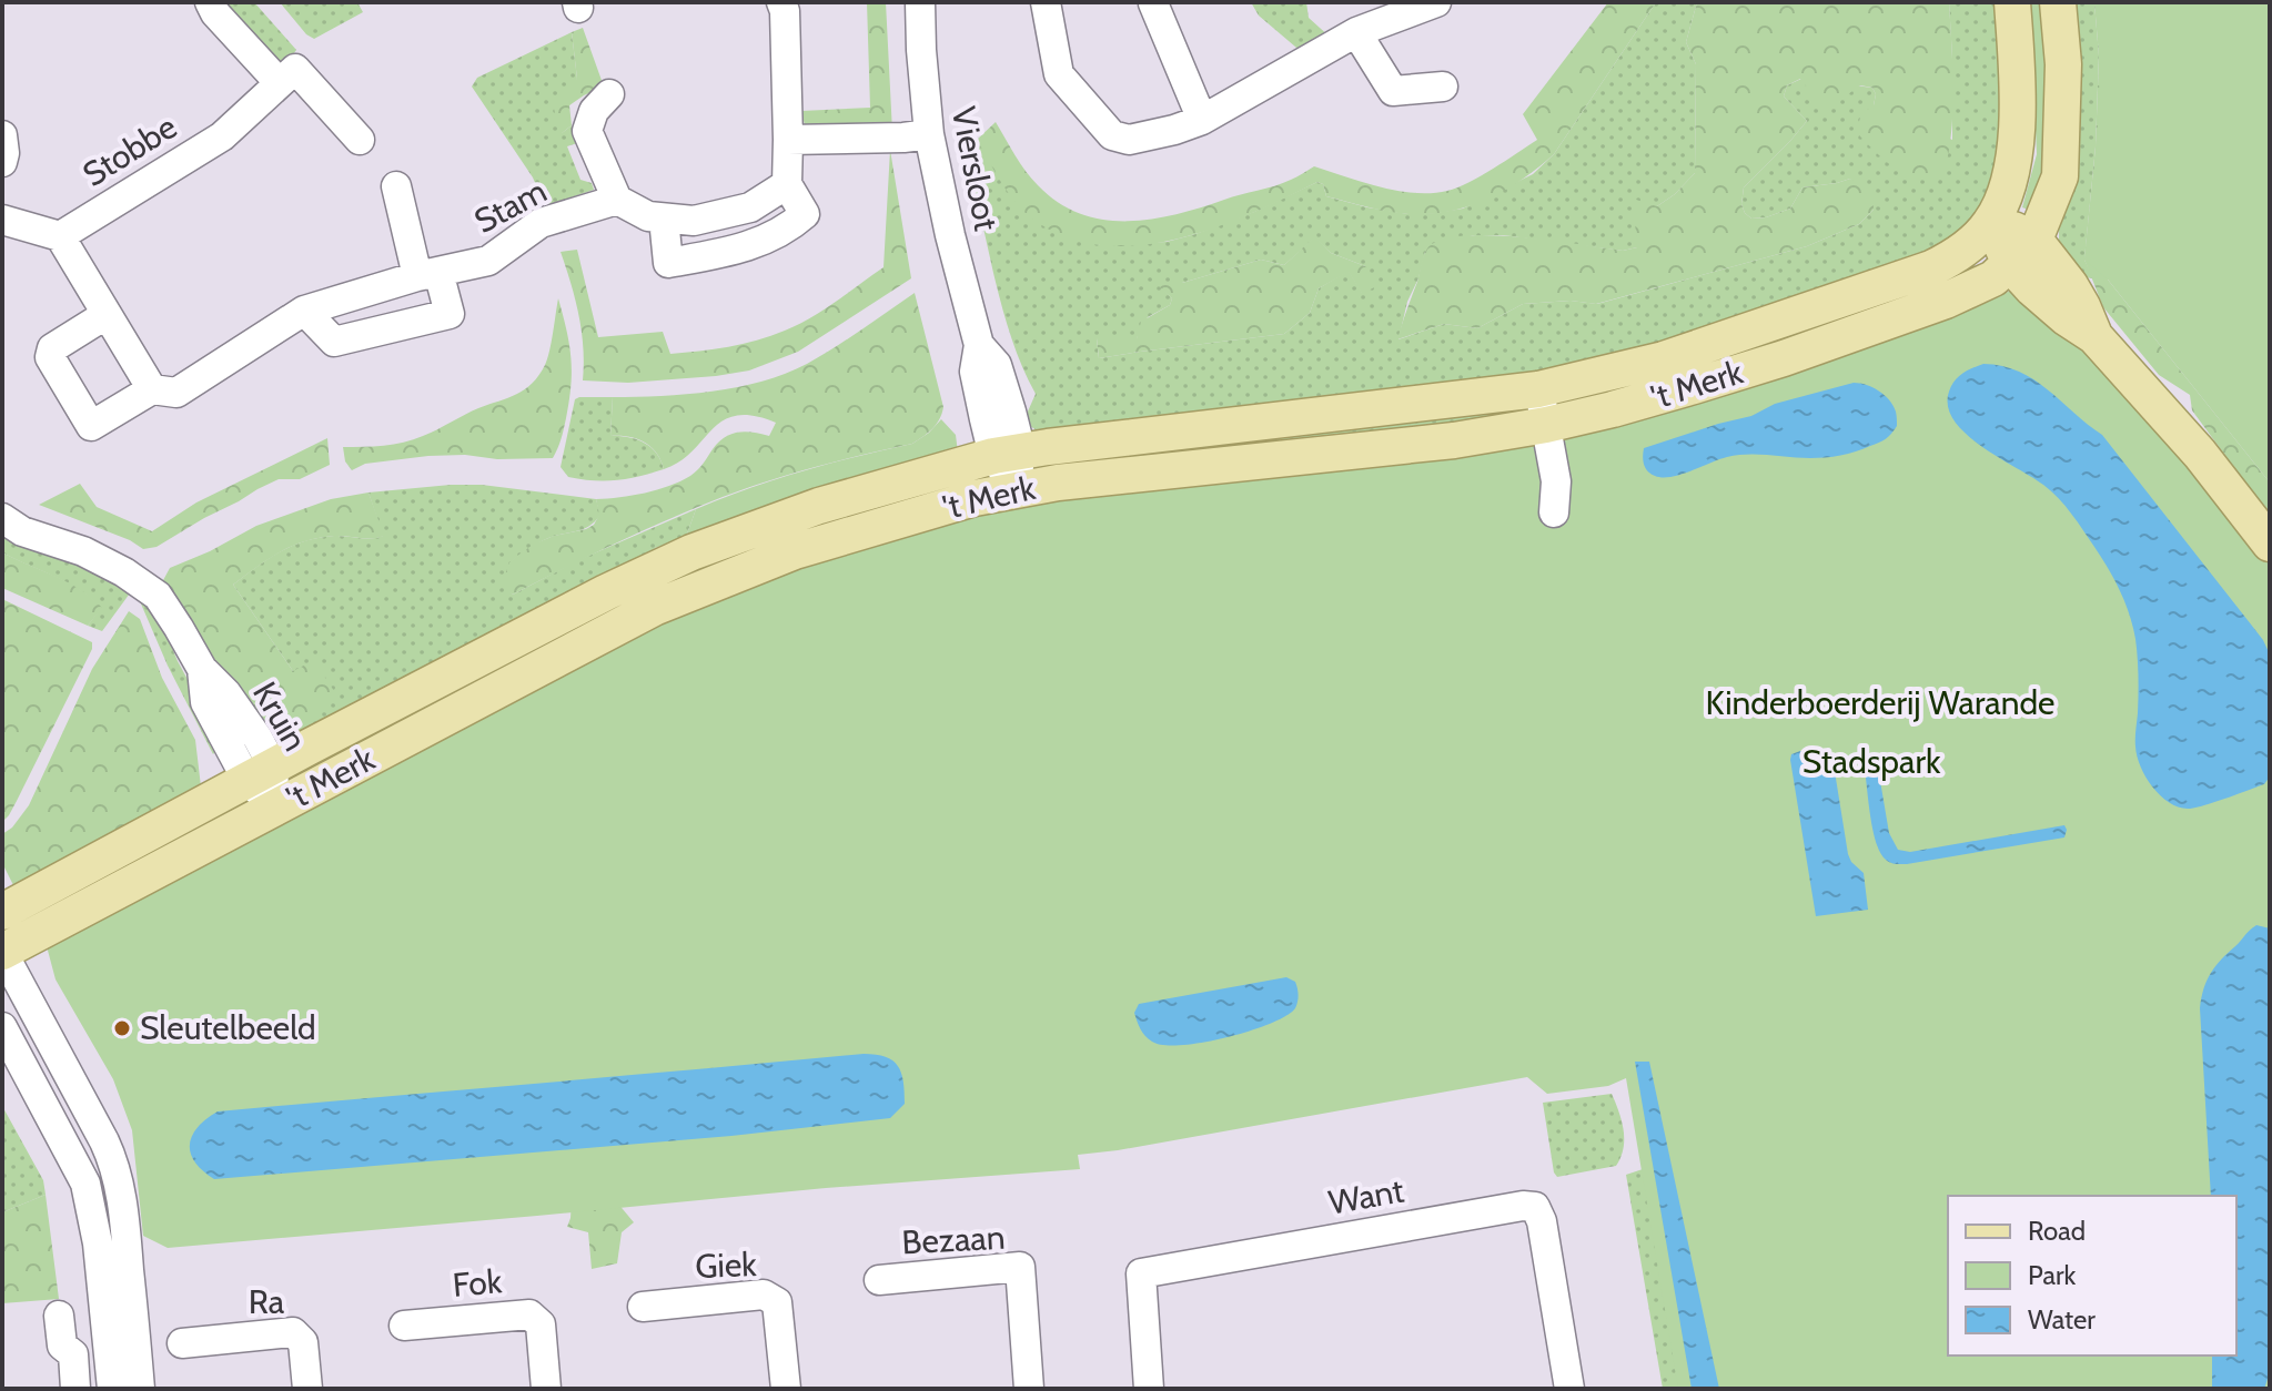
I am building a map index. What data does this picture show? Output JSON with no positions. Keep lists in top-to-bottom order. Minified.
{"streets":{"main road":["'t Merk"],"street":["Stobbe","Viersloot","Stam","Kruin","Want","Bezaan","Giek","Fok","Ra"]},"crossings":[["Viersloot","'t Merk"],["'t Merk","Kruin"]],"parks":["Kinderboerderij Warande","Stadspark"],"places":["Sleutelbeeld"],"legend":["Road","Park","Water"]}
